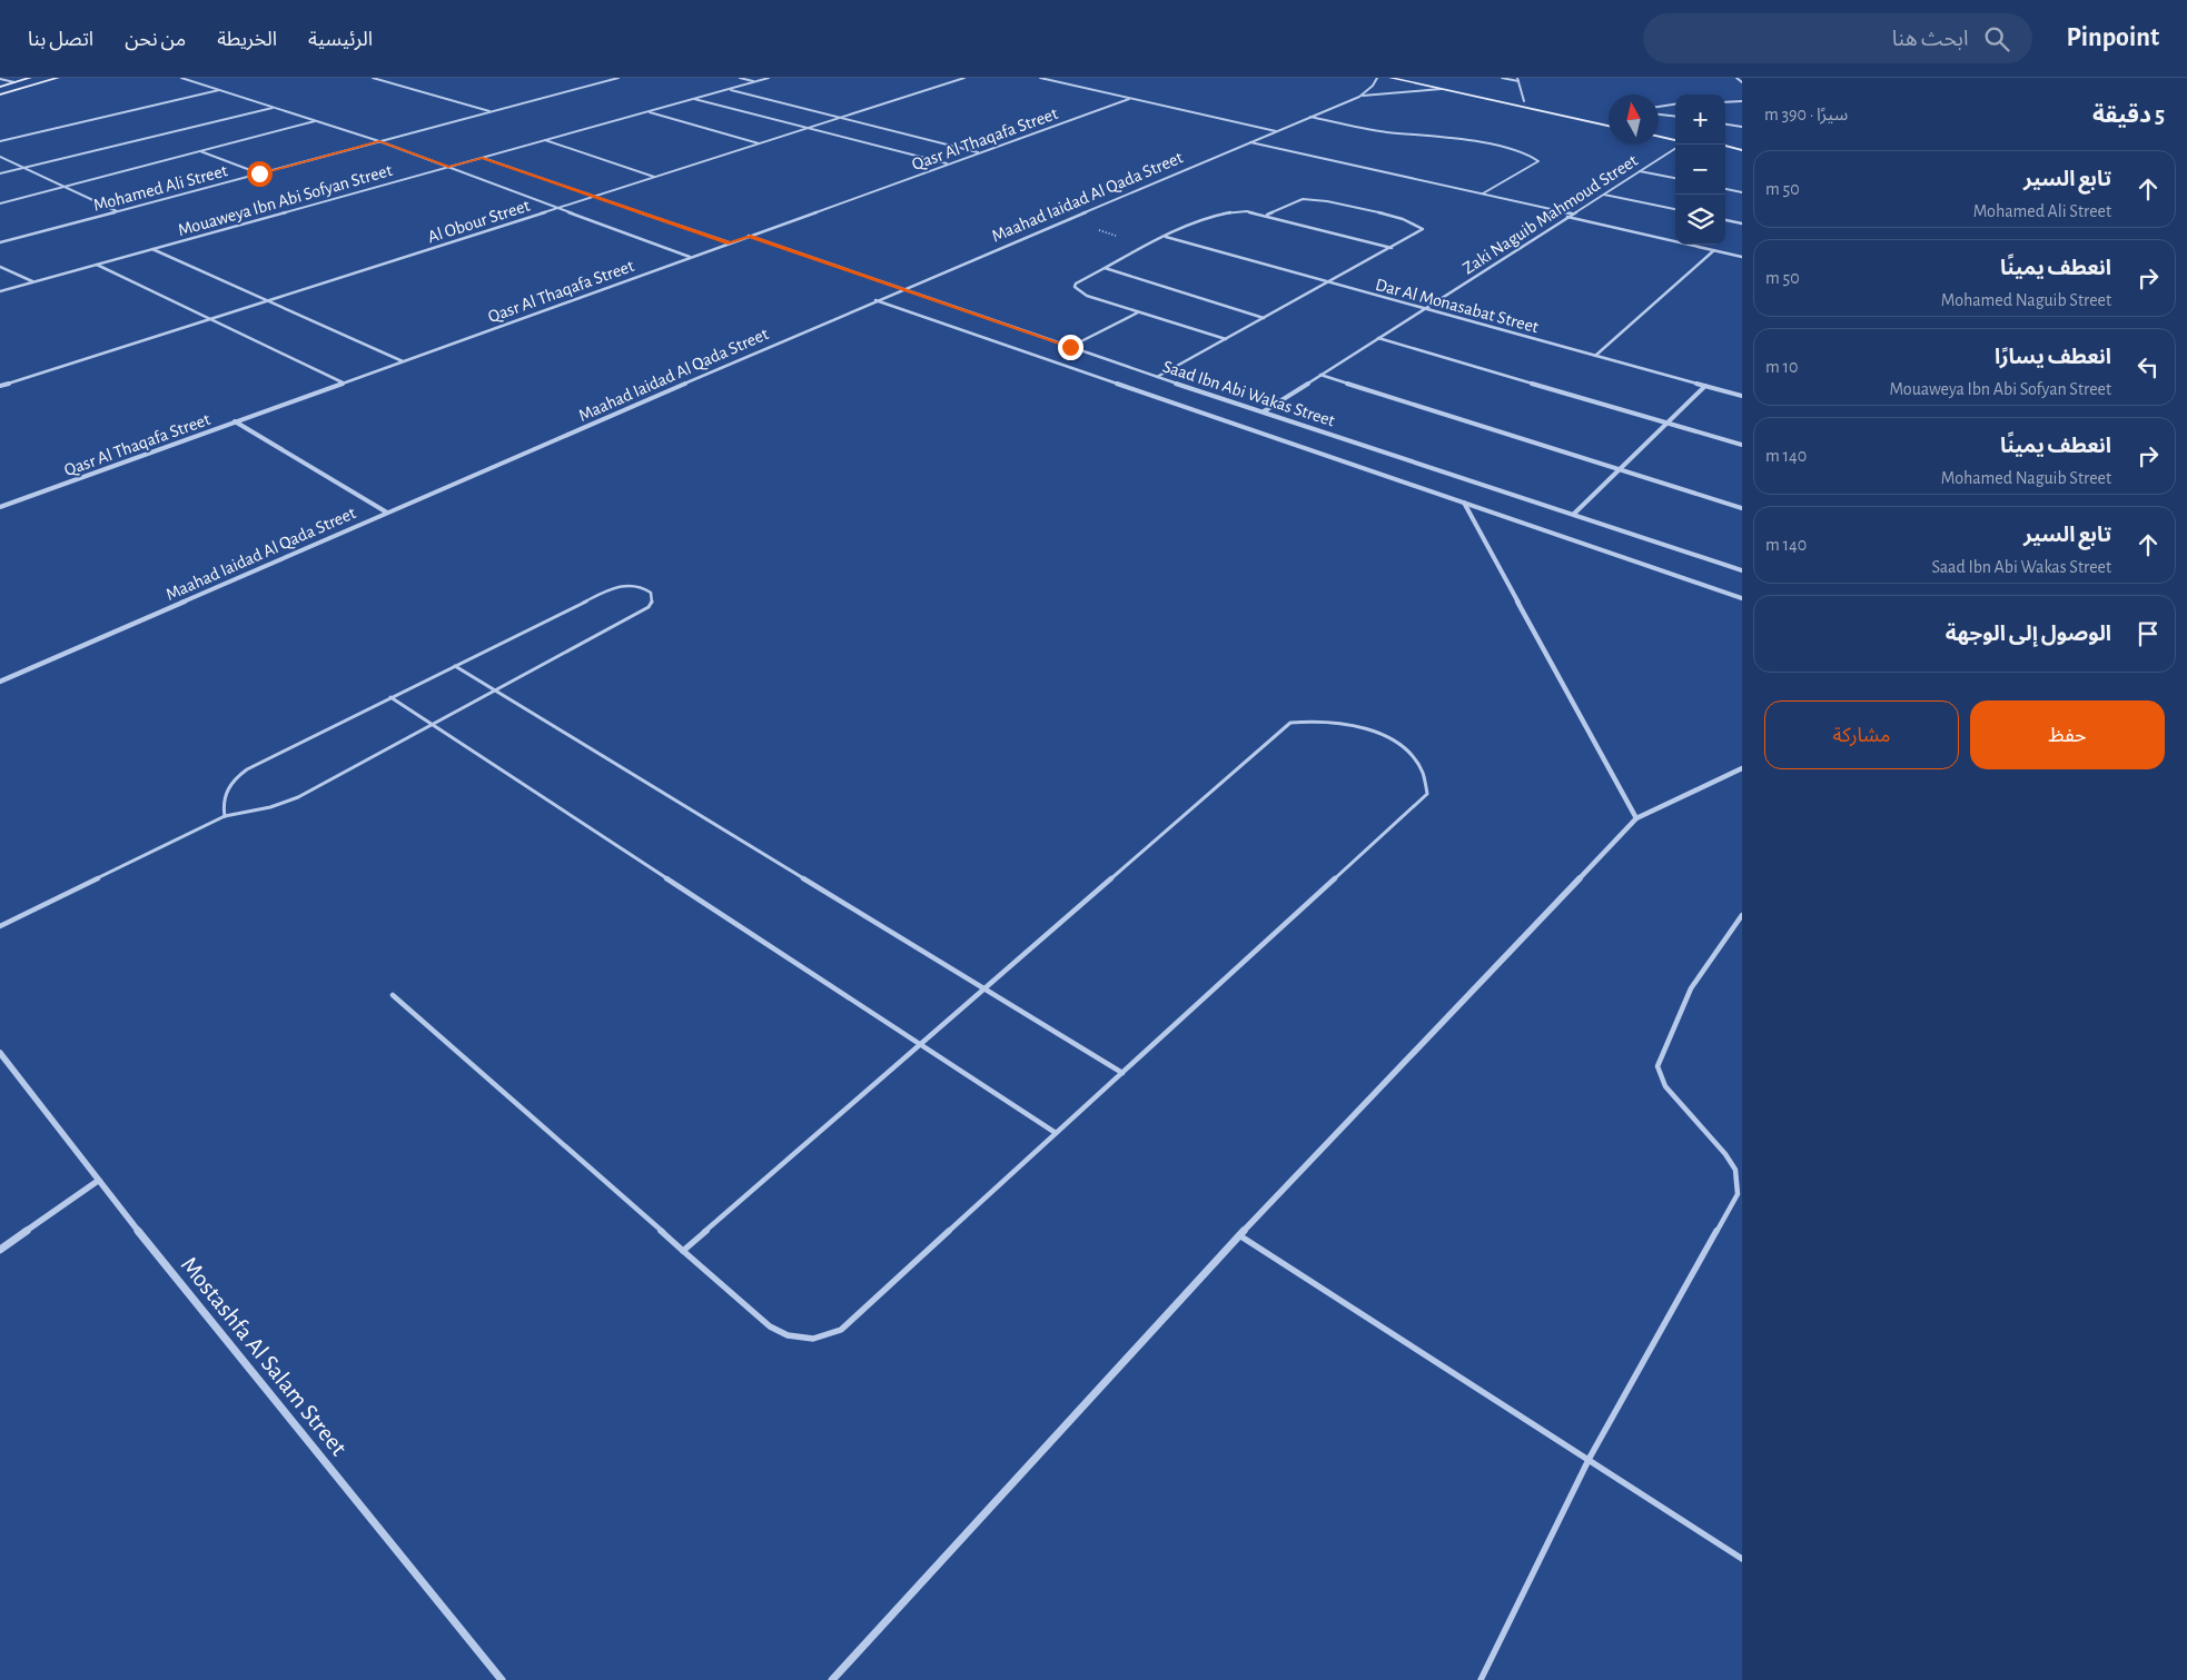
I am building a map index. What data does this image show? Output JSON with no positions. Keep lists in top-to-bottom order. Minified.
{"streets":{"street":["Qasr Al Thaqafa Street","Mohamed Ali Street","Maahad Iaidad Al Qada Street","Mouaweya Ibn Abi Sofyan Street","Zaki Naguib Mahmoud Street","Al Obour Street","Dar Al Monasabat Street","Saad Ibn Abi Wakas Street","Mostashfa Al Salam Street"]},"crossings":[["Qasr Al Thaqafa Street","Saad Ibn Abi Wakas Street"],["Maahad Iaidad Al Qada Street","Saad Ibn Abi Wakas Street"],["Zaki Naguib Mahmoud Street","Dar Al Monasabat Street"],["Zaki Naguib Mahmoud Street","Saad Ibn Abi Wakas Street"]],"north":"top","page":{"header":"Pinpoint","search":"ابحث هنا","nav":["الرئيسية","الخريطة","من نحن","اتصل بنا"],"heading":["5 دقيقة","سيرًا · 390 m"],"map_buttons":["+","−"],"list":[["تابع السير","Mohamed Ali Street","50 m"],["انعطف يمينًا","Mohamed Naguib Street","50 m"],["انعطف يسارًا","Mouaweya Ibn Abi Sofyan Street","10 m"],["انعطف يمينًا","Mohamed Naguib Street","140 m"],["تابع السير","Saad Ibn Abi Wakas Street","140 m"],"الوصول إلى الوجهة"],"buttons":["حفظ","مشاركة"]}}
